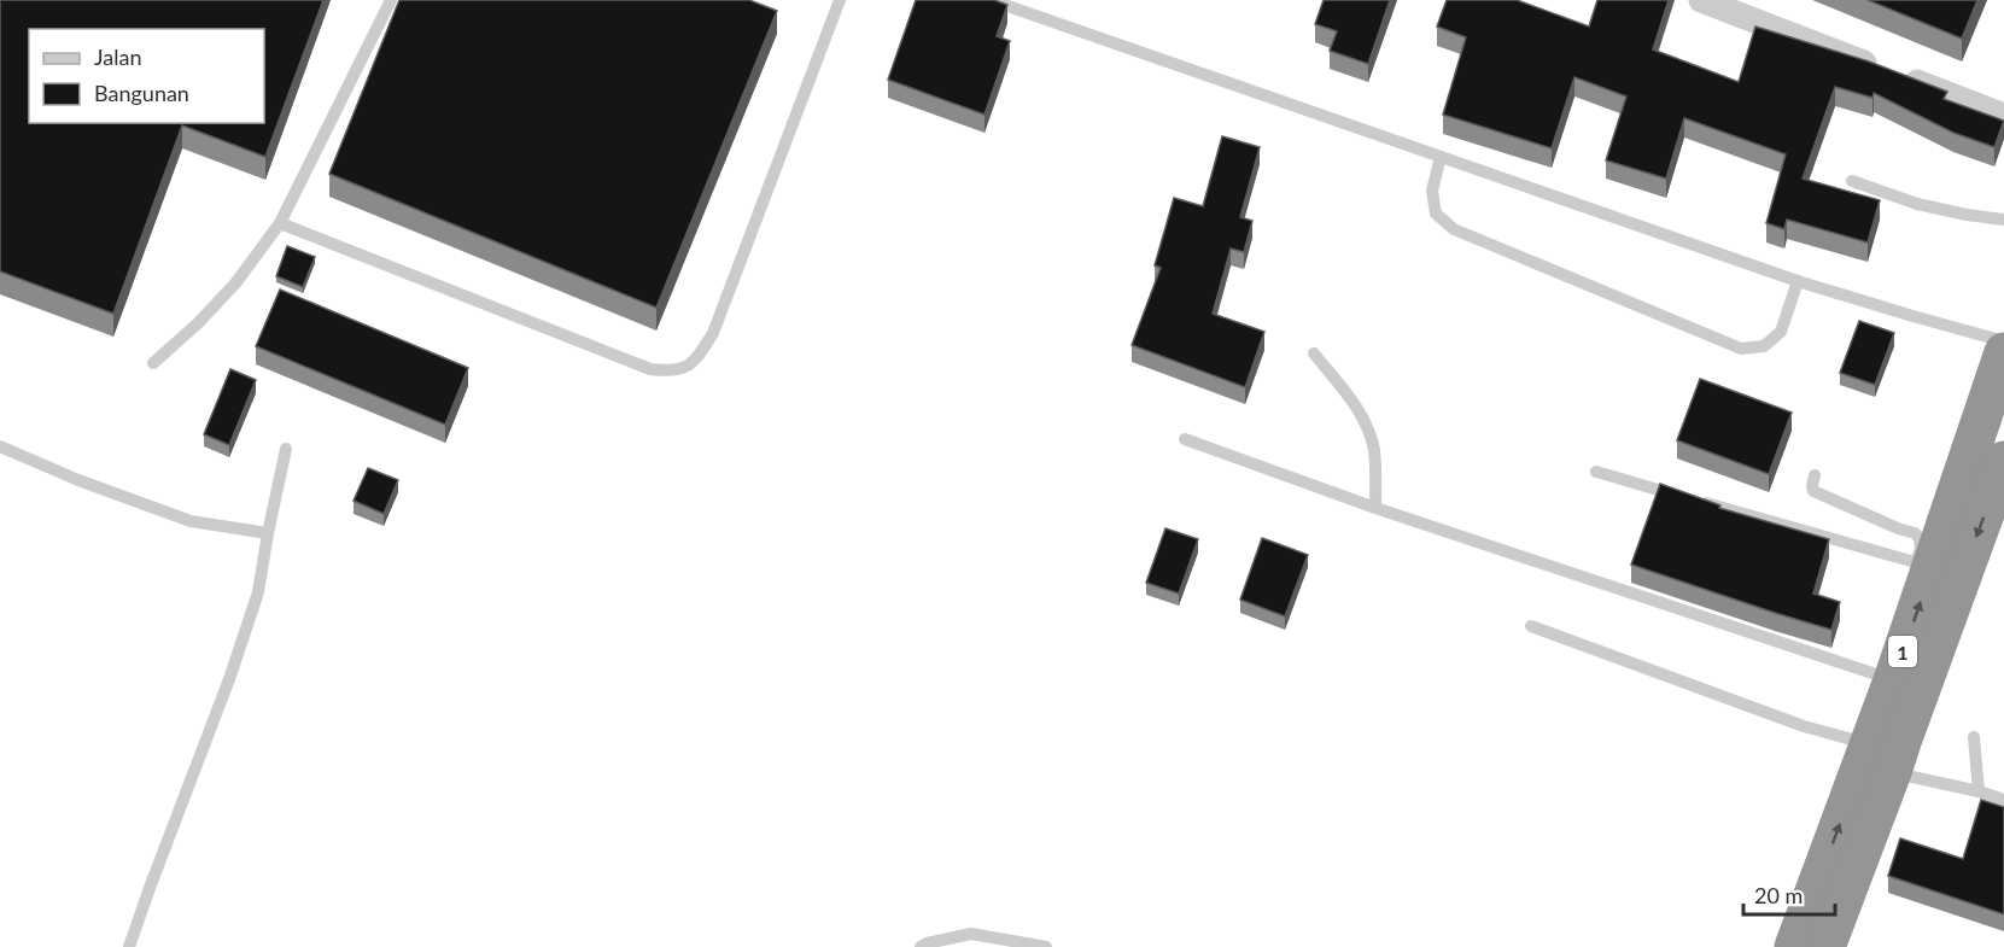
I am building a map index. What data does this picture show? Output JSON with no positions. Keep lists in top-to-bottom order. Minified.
{"streets":{"highway":["1"]},"legend":["Jalan","Bangunan"],"scale_bar":"20 m"}
